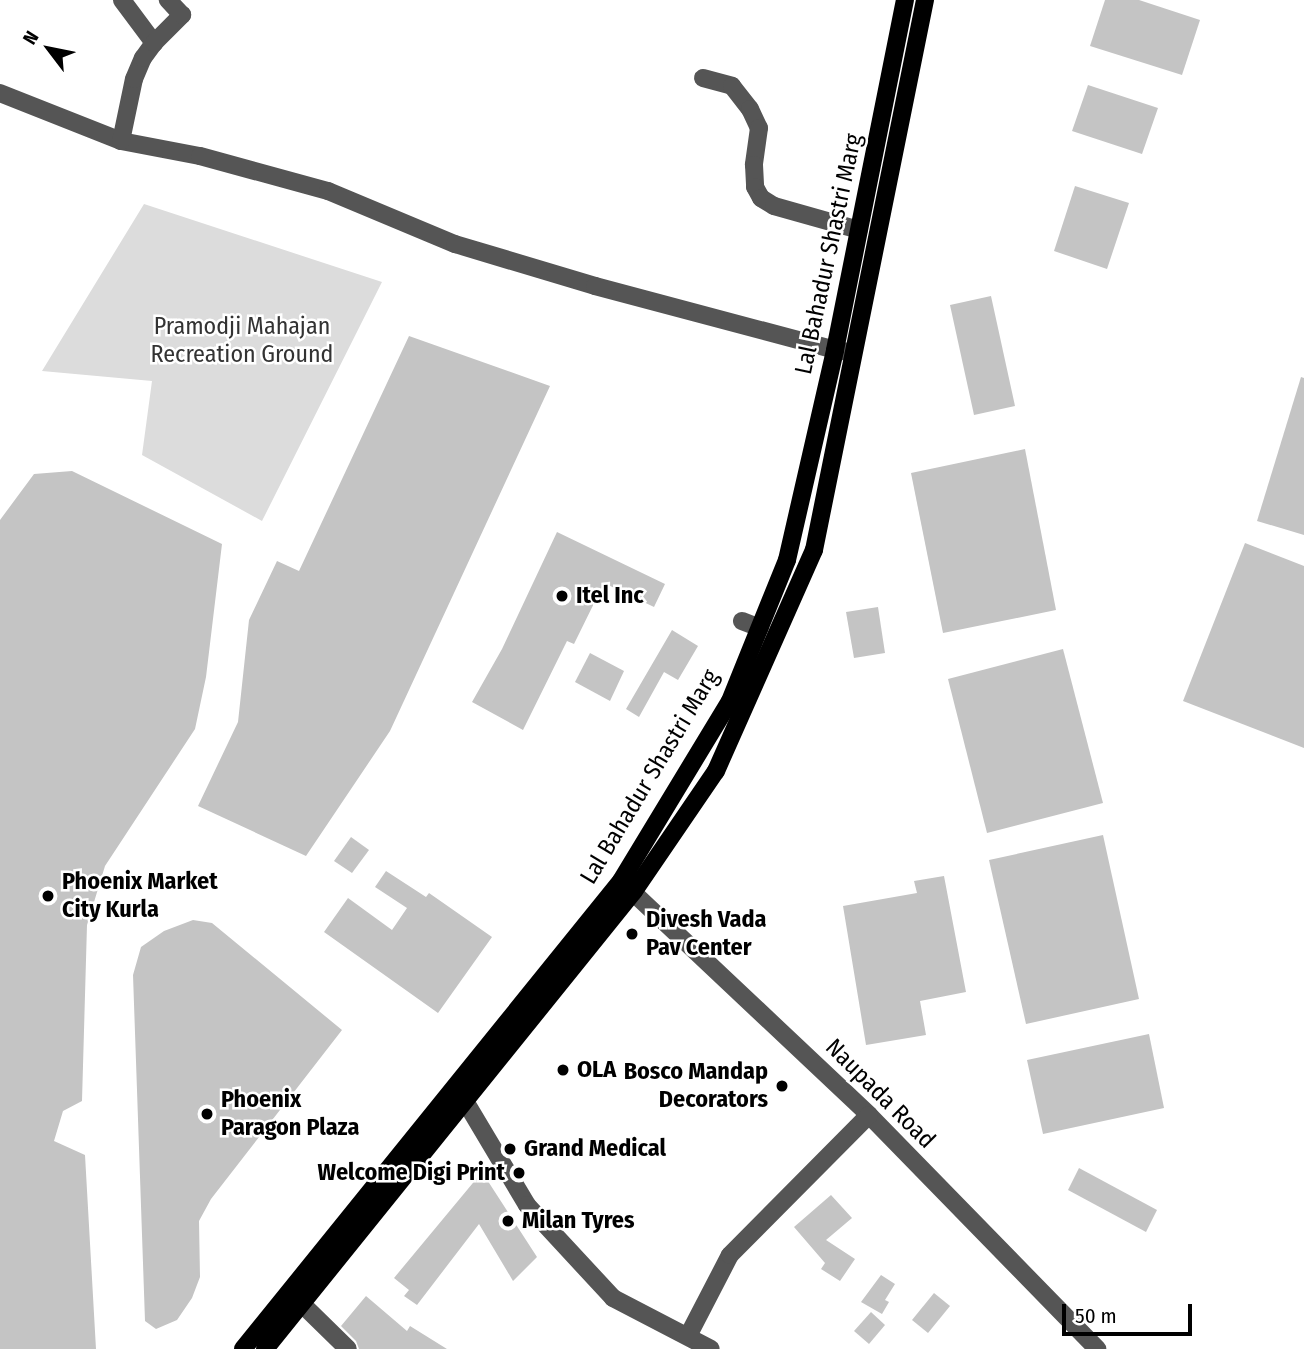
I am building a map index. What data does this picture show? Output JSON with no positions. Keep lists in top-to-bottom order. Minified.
{"streets":{"main road":["Lal Bahadur Shastri Marg"],"street":["Naupada Road"]},"crossings":[["Lal Bahadur Shastri Marg","Naupada Road"]],"parks":["Pramodji Mahajan Recreation Ground"],"places":["Itel Inc","Phoenix Market City Kurla","Divesh Vada Pav Center","OLA","Bosco Mandap Decorators","Phoenix Paragon Plaza","Grand Medical","Welcome Digi Print","Milan Tyres"],"scale_bar":"50 m","north":"top left"}
